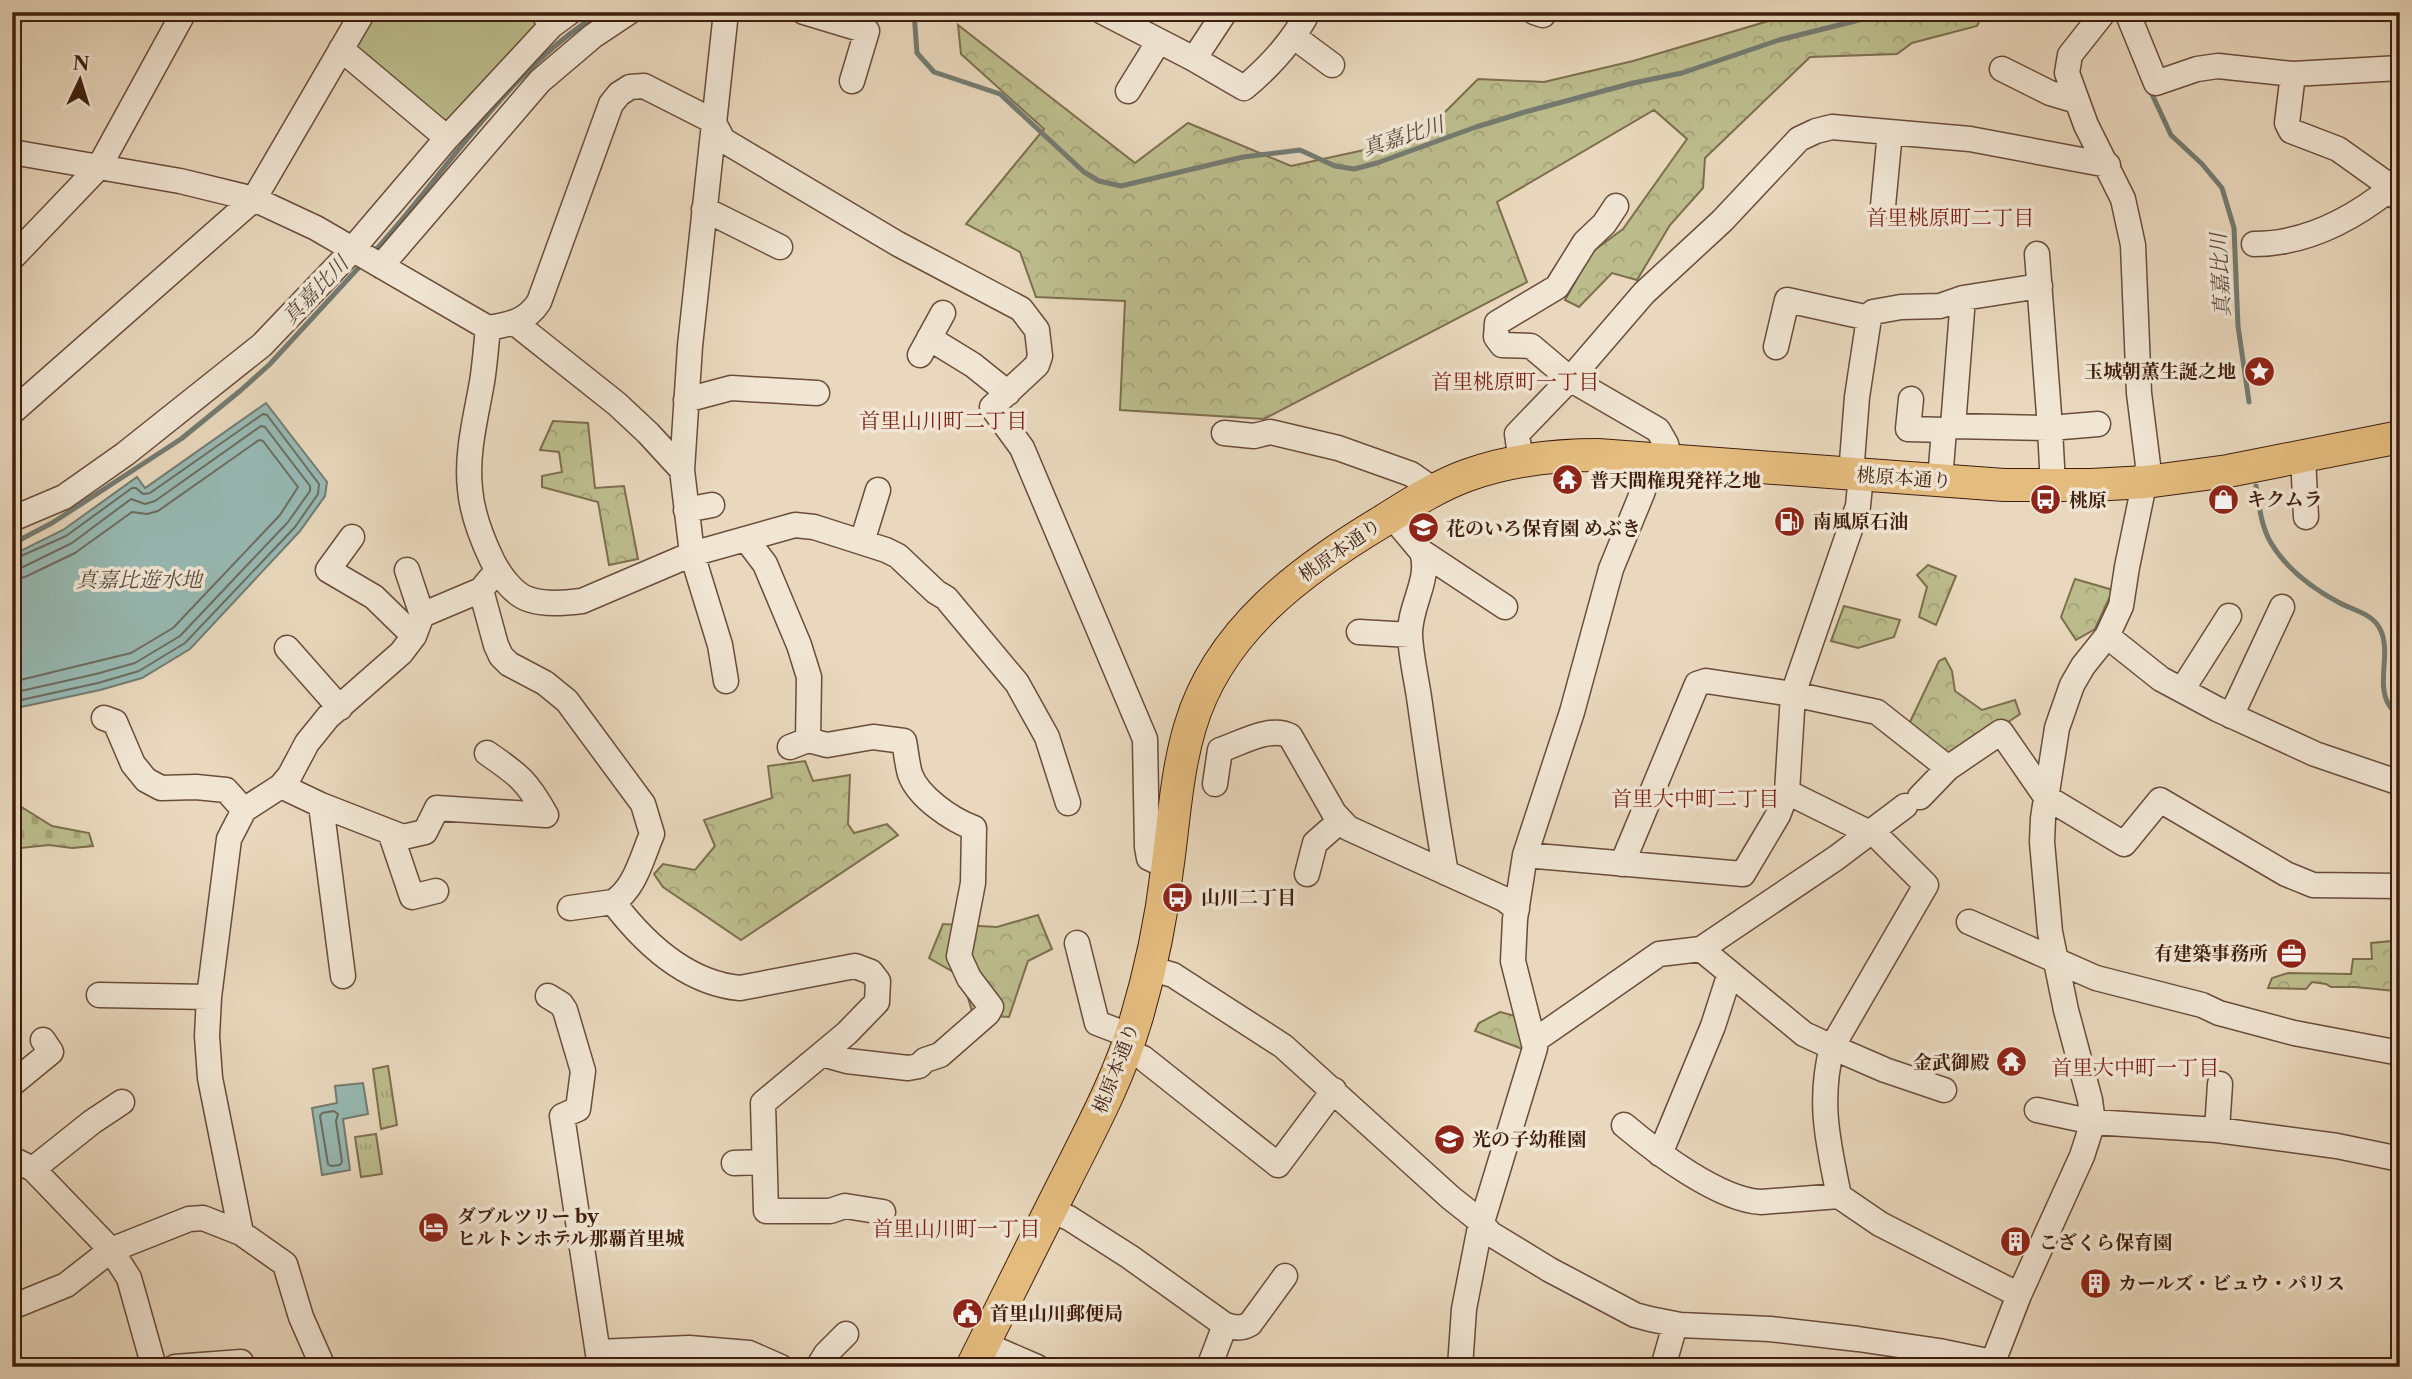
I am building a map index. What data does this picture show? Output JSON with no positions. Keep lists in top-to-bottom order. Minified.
{"streets":{"main road":["桃原本通り"]},"districts":["首里桃原町二丁目","首里桃原町一丁目","首里山川町二丁目","首里大中町二丁目","首里大中町一丁目","首里山川町一丁目"],"water":["真嘉比川","真嘉比遊水地"],"places":{"place":["玉城朝薫生誕之地"],"temple":["普天間権現発祥之地","金武御殿"],"shop":["キクムラ"],"bus stop":["桃原","山川二丁目"],"fuel station":["南風原石油"],"school or university":["花のいろ保育園 めぶき","光の子幼稚園"],"office":["有建築事務所"],"hotel":["ダブルツリー by ヒルトンホテル那覇首里城"],"building":["こざくら保育園","カールズ・ビュウ・パリス"],"public building":["首里山川郵便局"]},"north":"top"}
